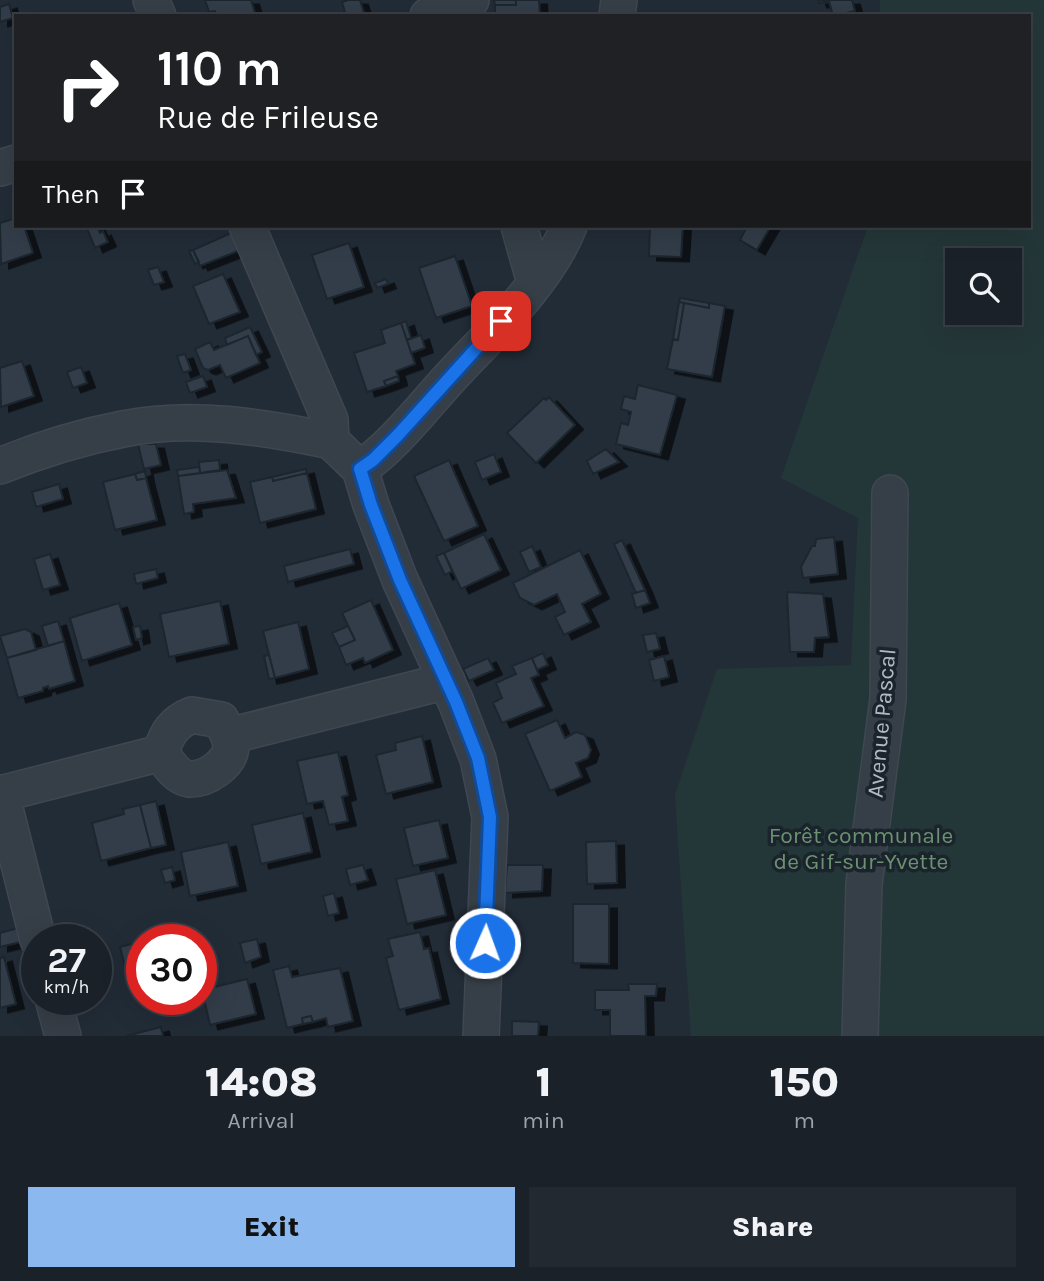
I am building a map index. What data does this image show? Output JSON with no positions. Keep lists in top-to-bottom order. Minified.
{"streets":{"street":["Avenue Pascal"]},"parks":["Forêt communale de Gif-sur-Yvette"],"page":{"turn":["110 m","Rue de Frileuse"],"then":"Then","speed":"27 km/h","limit":"30","eta":["14:08","Arrival","1","min","150","m"],"buttons":["Exit","Share"]}}
